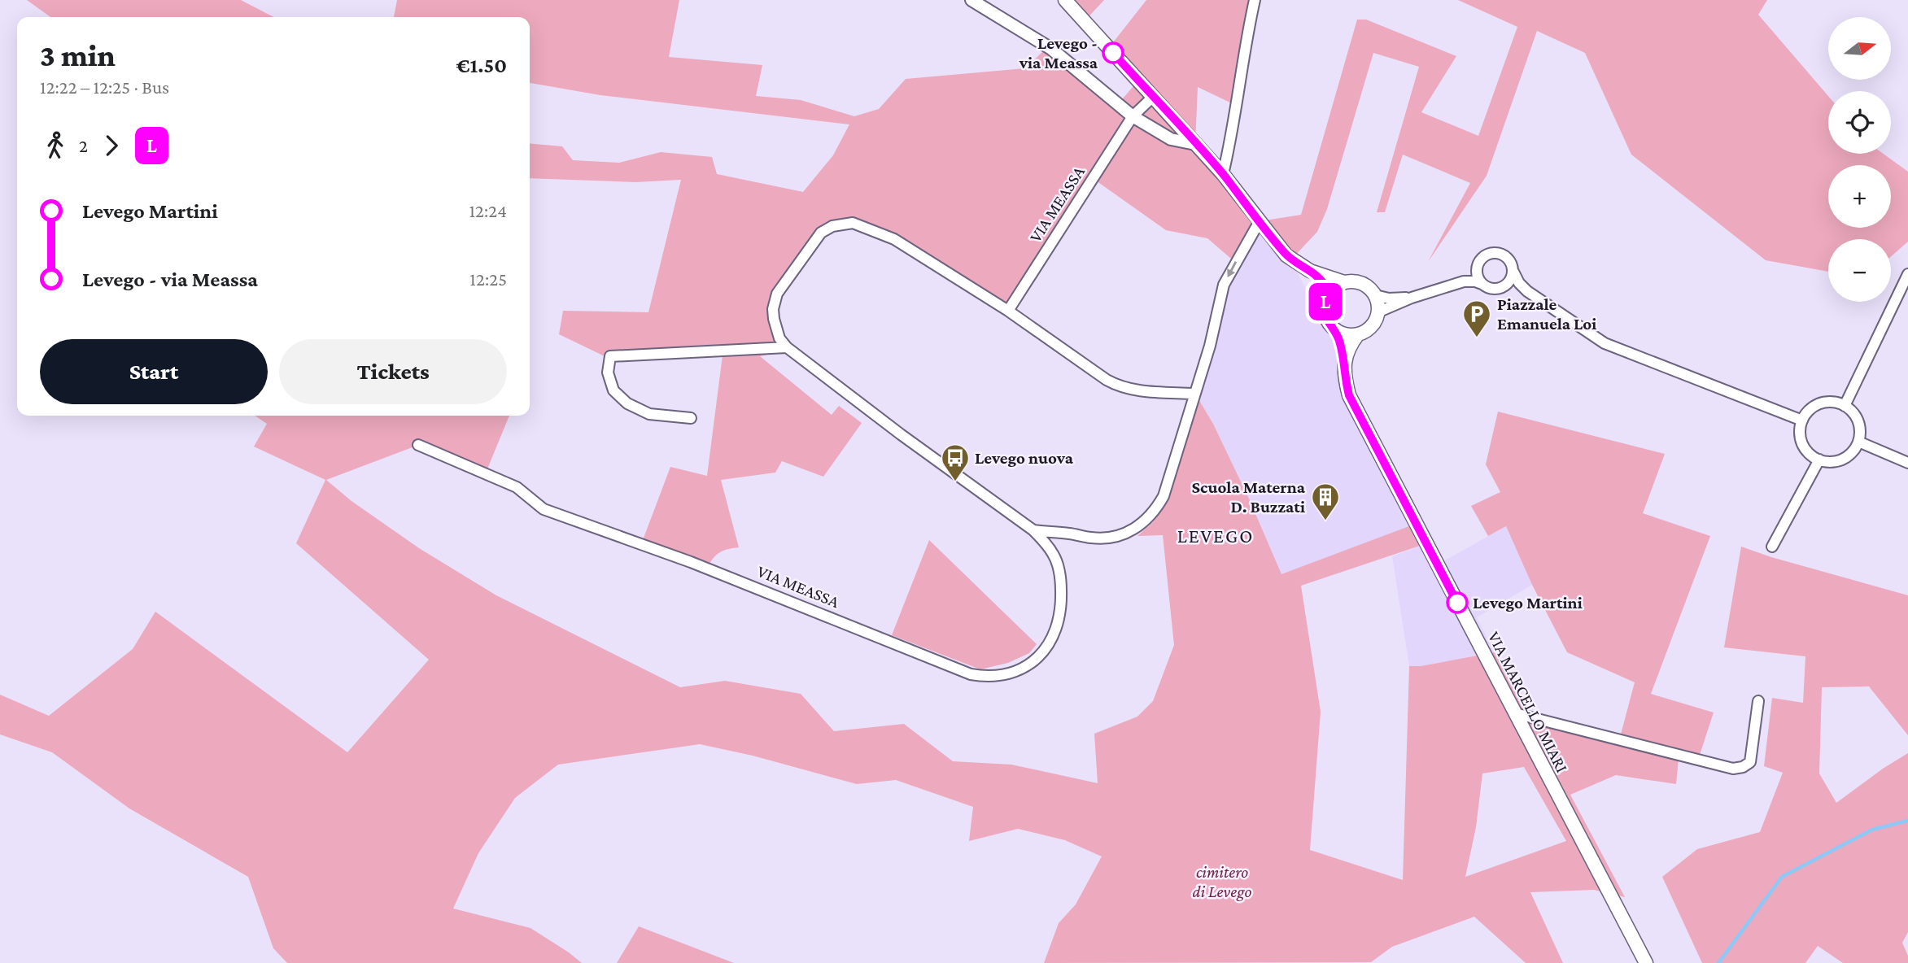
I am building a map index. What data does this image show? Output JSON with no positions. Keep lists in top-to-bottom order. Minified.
{"streets":{"main road":["VIA MARCELLO MIARI"],"street":["VIA MEASSA"]},"districts":["LEVEGO"],"parks":["cimitero di Levego"],"places":{"other":["Levego - via Meassa","Levego Martini"],"parking":["Piazzale Emanuela Loi"],"bus stop":["Levego nuova"],"building":["Scuola Materna D. Buzzati"]},"lines":["bus line L"],"north":"right","page":{"on_map":"L","map_buttons":["+","−"],"heading":["3 min","12:22 – 12:25 · Bus","€1.50"],"legs":["2","L"],"list":[{"name":"Levego Martini","value":"12:24"},{"name":"Levego - via Meassa","value":"12:25"}],"buttons":["Start","Tickets"]}}
